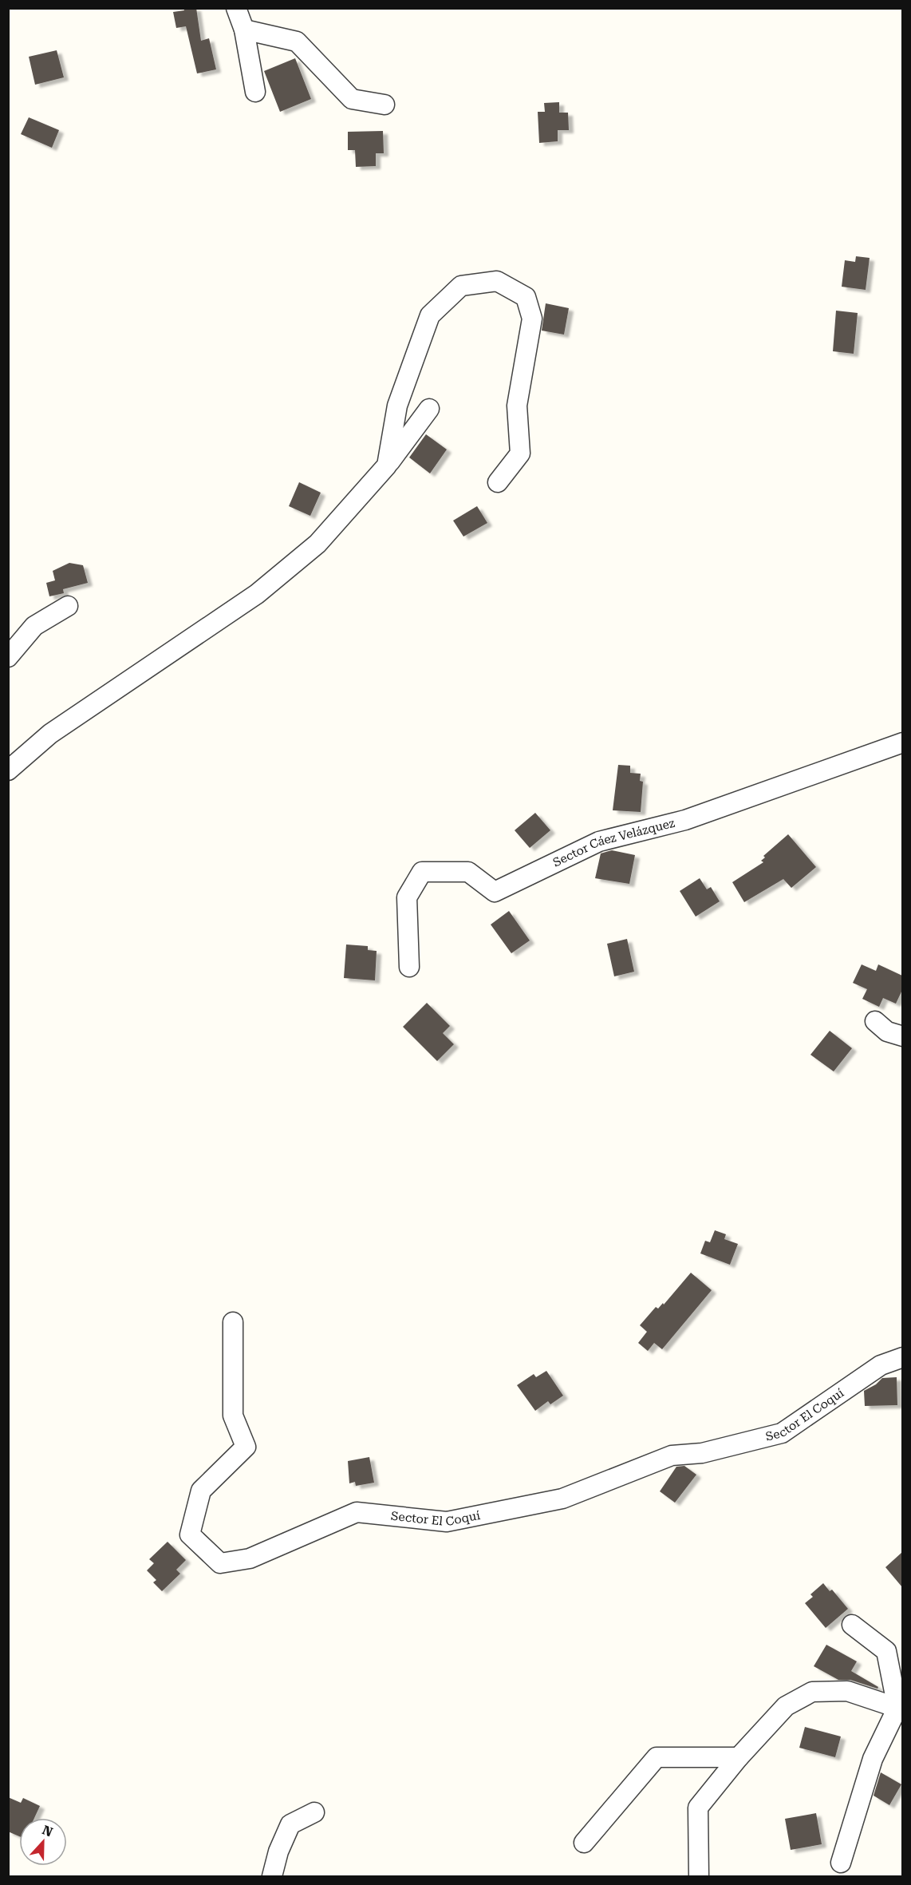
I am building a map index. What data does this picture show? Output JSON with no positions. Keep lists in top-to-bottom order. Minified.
{"streets":{"street":["Sector Cáez Velázquez","Sector El Coquí"]},"north":"top"}
